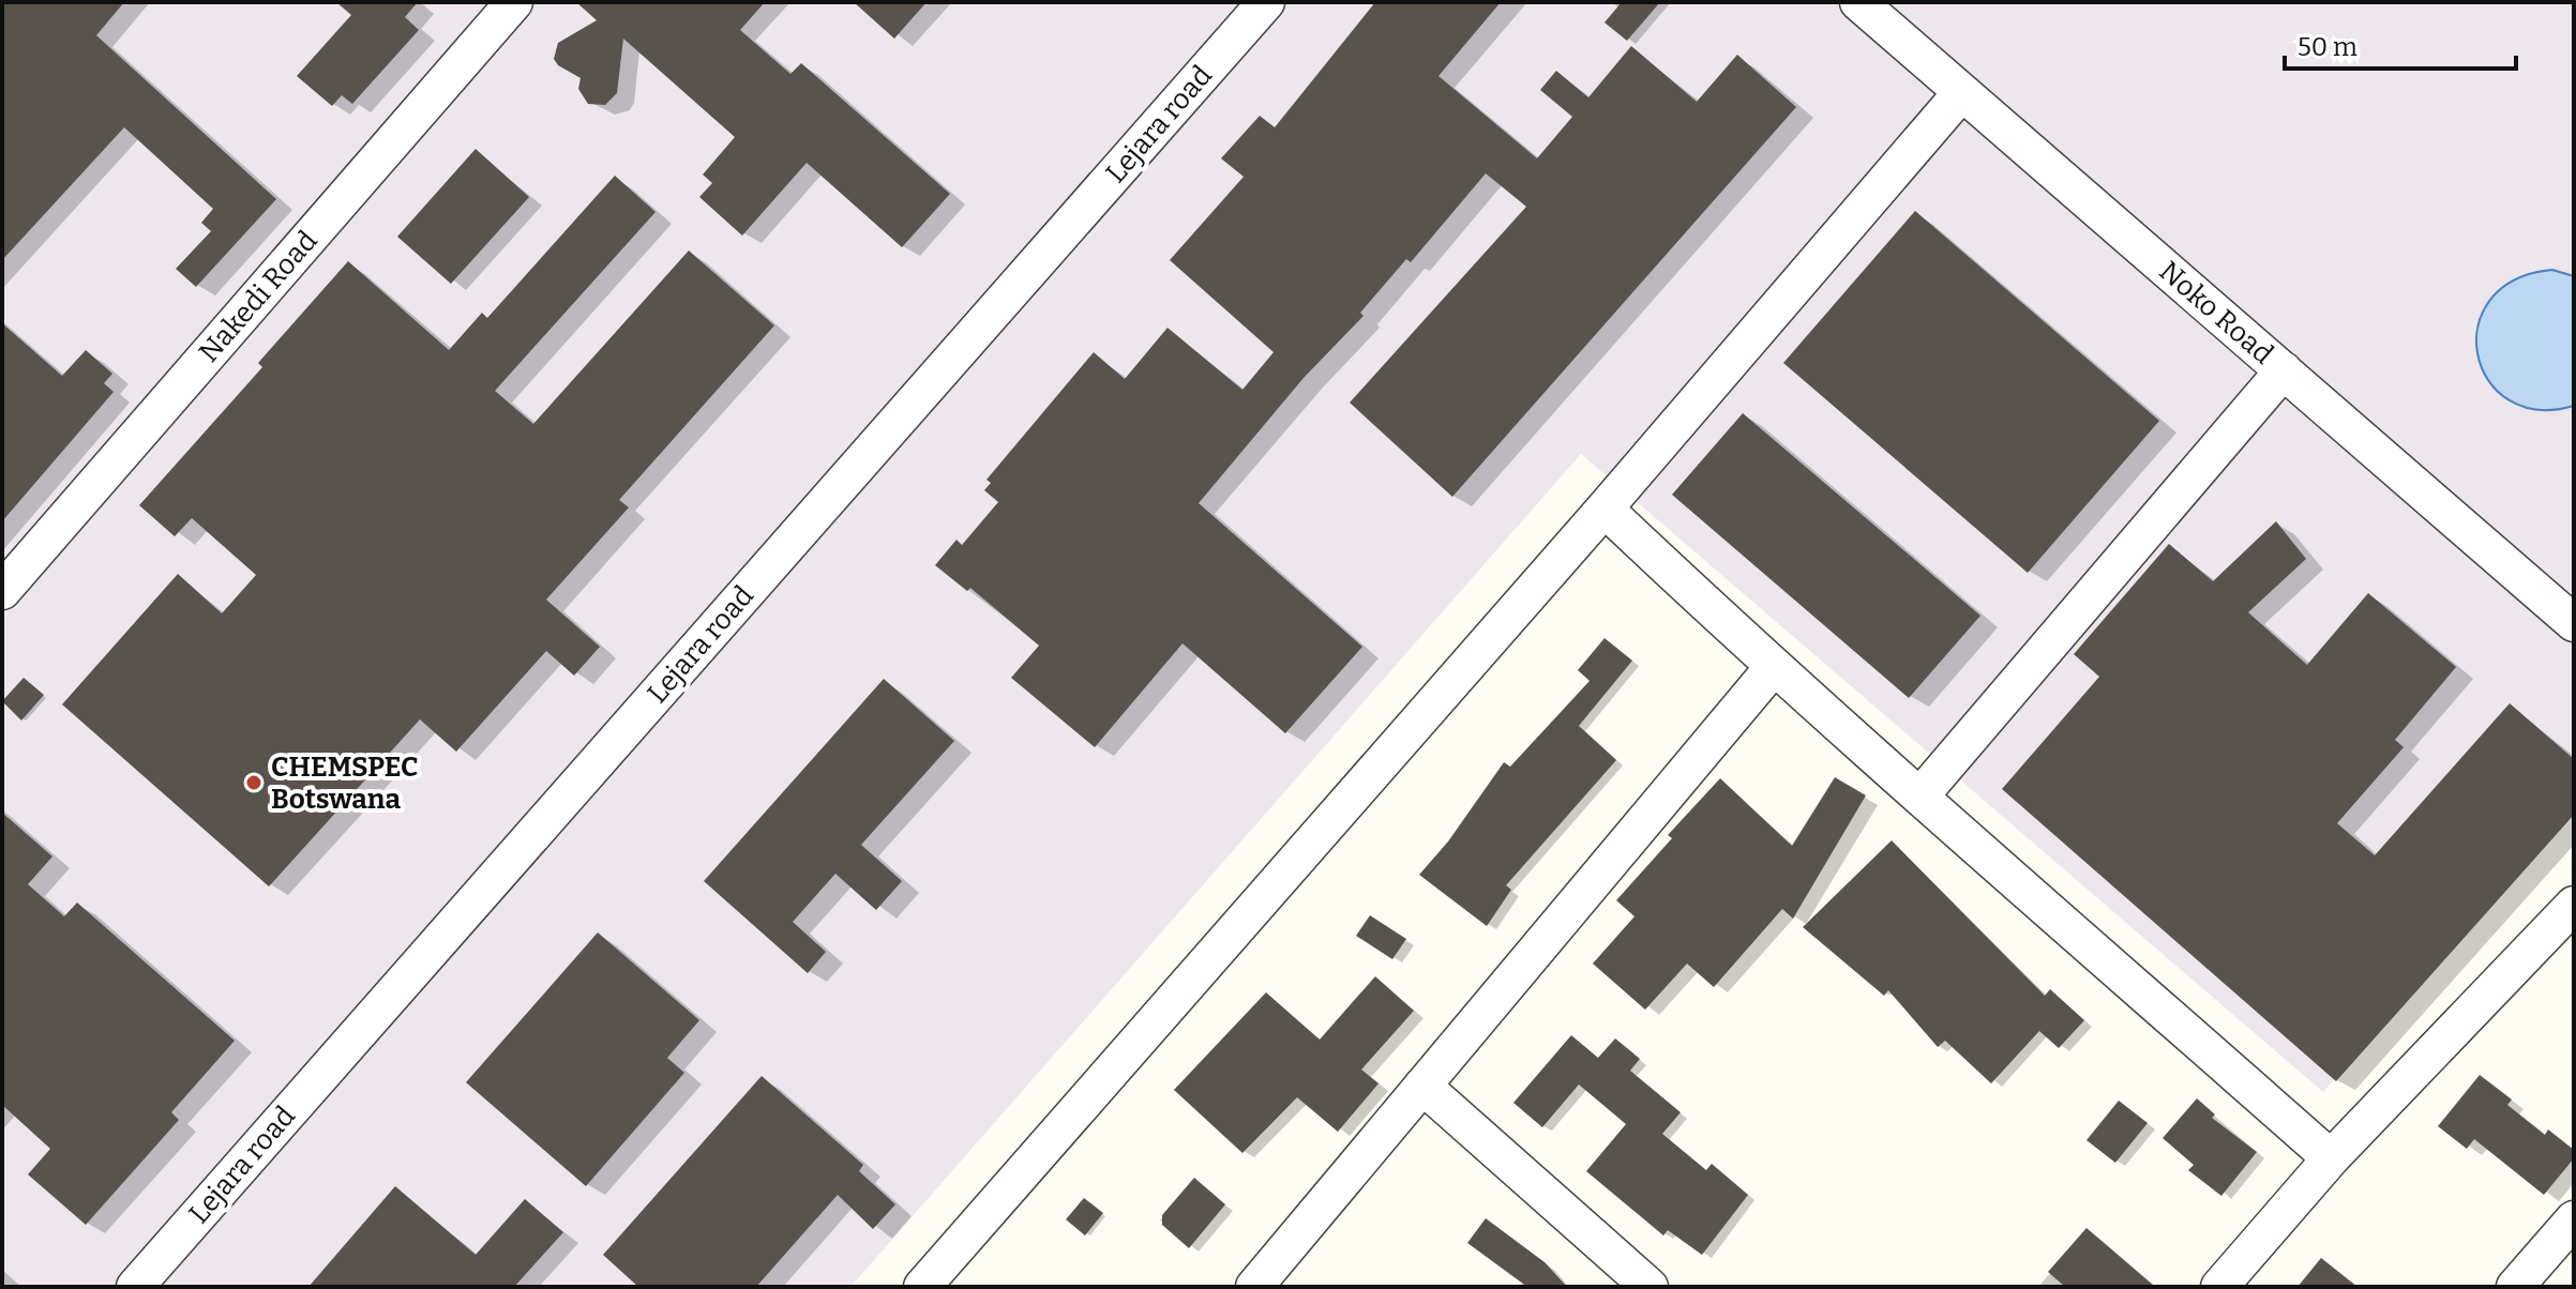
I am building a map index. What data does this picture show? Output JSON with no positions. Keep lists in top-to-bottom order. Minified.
{"streets":{"street":["Lejara road","Nakedi Road","Noko Road"]},"places":["CHEMSPEC Botswana"],"scale_bar":"50 m"}
